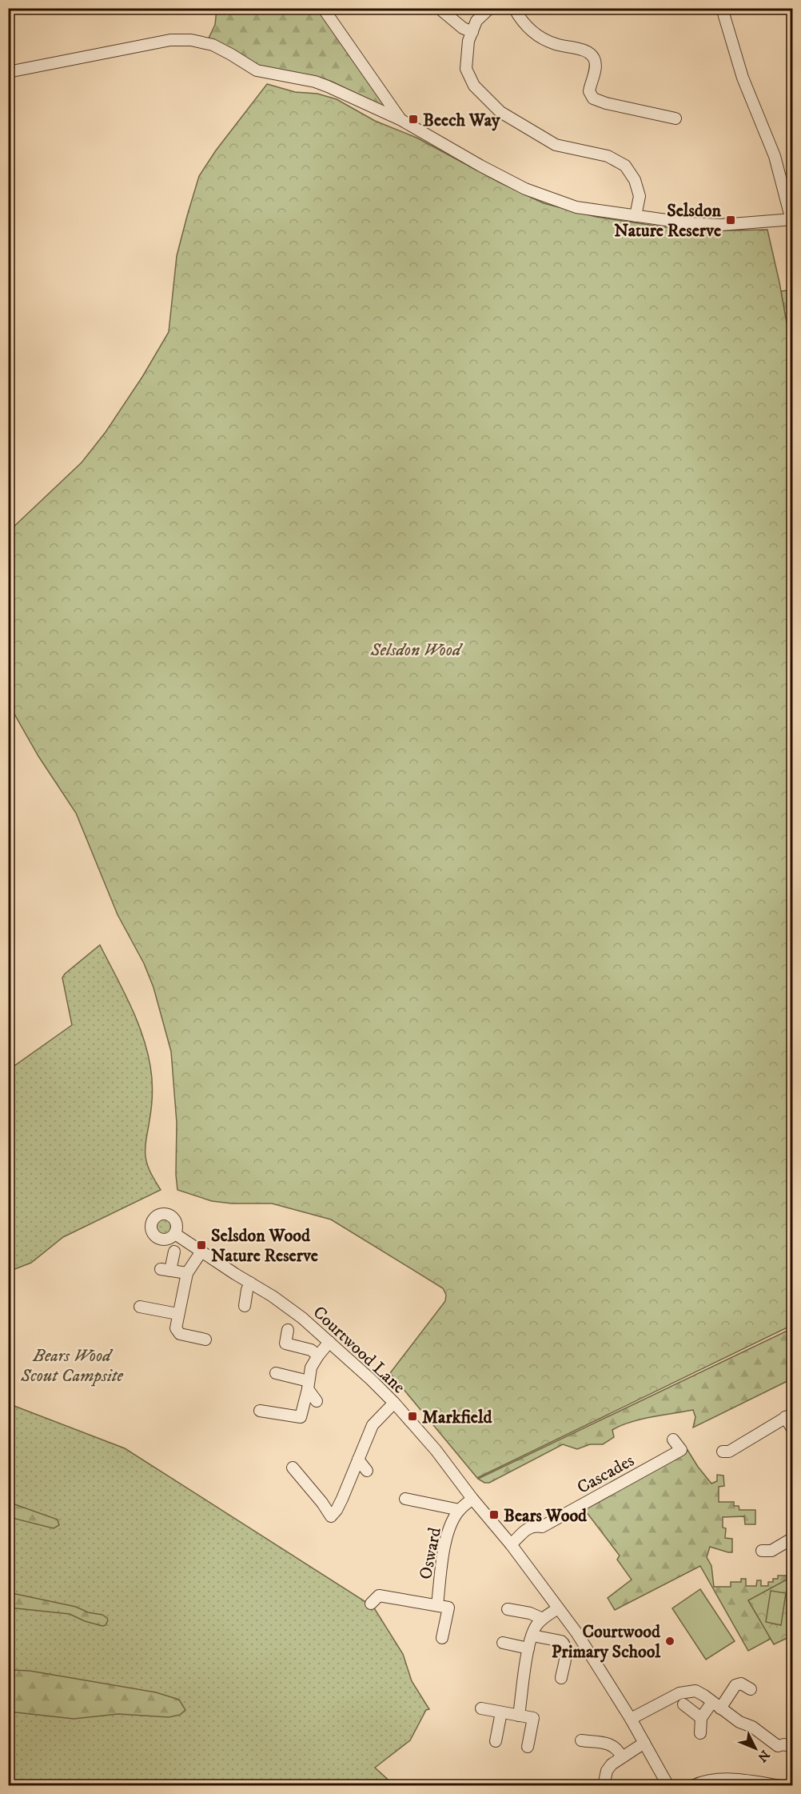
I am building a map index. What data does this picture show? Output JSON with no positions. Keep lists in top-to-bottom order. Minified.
{"streets":{"street":["Courtwood Lane","Cascades","Osward"]},"crossings":[["Courtwood Lane","Cascades"],["Courtwood Lane","Osward"]],"parks":["Selsdon Wood","Bears Wood Scout Campsite"],"places":{"transit":["Beech Way","Selsdon Nature Reserve","Selsdon Wood Nature Reserve","Markfield","Bears Wood"],"other":["Courtwood Primary School"]},"north":"bottom right"}
